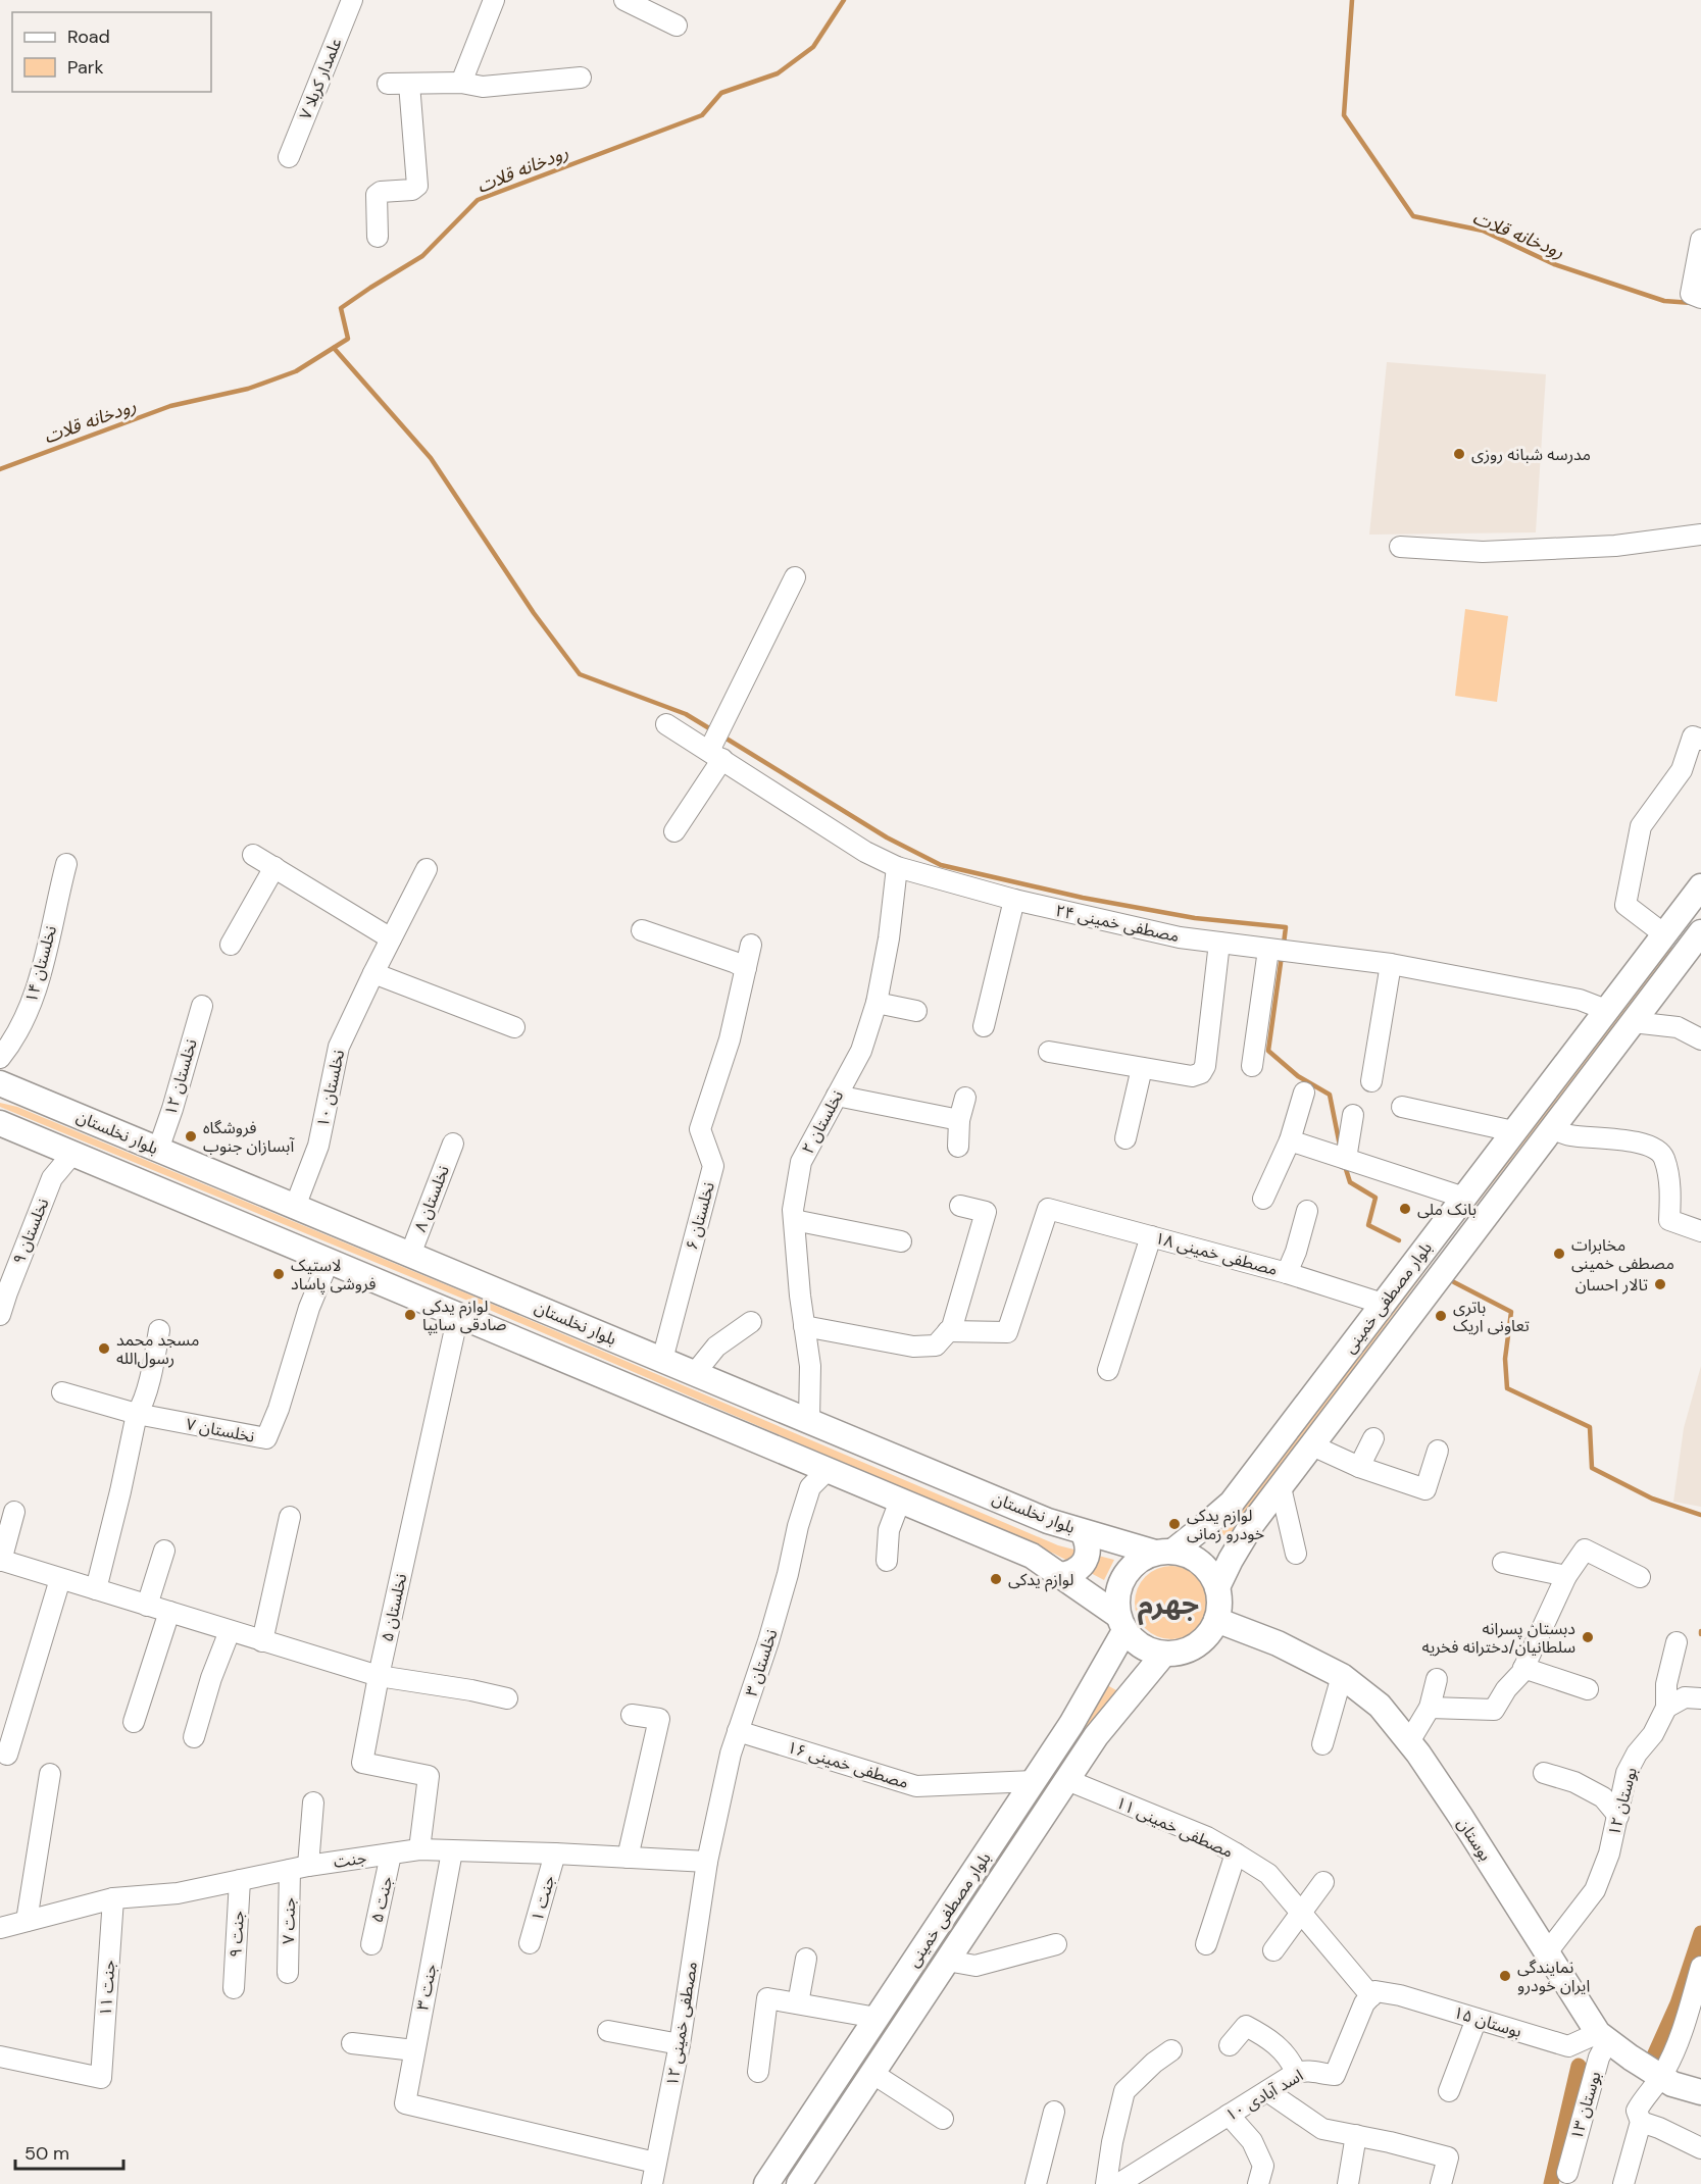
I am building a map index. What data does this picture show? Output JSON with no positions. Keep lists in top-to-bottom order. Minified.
{"streets":{"main road":["بلوار نخلستان","بلوار مصطفی خمینی","بوستان"],"street":["علمدار کربلا ۷","مصطفی خمینی ۲۴","نخلستان ۱۴","نخلستان ۱۲","نخلستان ۱۰","نخلستان ۲","نخلستان ۸","نخلستان ۶","نخلستان ۹","مصطفی خمینی ۱۸","نخلستان ۷","نخلستان ۵","نخلستان ۳","مصطفی خمینی ۱۶","۱۲ بوستان","مصطفی خمینی ۱۱","جنت","جنت ۱","جنت ۵","جنت ۷","جنت ۹","جنت ۳","جنت ۱۱","بوستان ۱۵","مصطفی خمینی ۱۲","اسد آبادی ۱۰","بوستان ۱۳"]},"crossings":[["مصطفی خمینی ۲۴","نخلستان ۲"],["مصطفی خمینی ۲۴","بلوار مصطفی خمینی"],["نخلستان ۱۲","بلوار نخلستان"],["نخلستان ۱۰","بلوار نخلستان"],["نخلستان ۲","بلوار نخلستان"],["بلوار نخلستان","نخلستان ۸"],["بلوار نخلستان","نخلستان ۶"],["بلوار نخلستان","بلوار مصطفی خمینی"],["بلوار نخلستان","بوستان"],["مصطفی خمینی ۱۸","بلوار مصطفی خمینی"],["بلوار مصطفی خمینی","مصطفی خمینی ۱۶"],["بلوار مصطفی خمینی","مصطفی خمینی ۱۱"],["بلوار مصطفی خمینی","بوستان"],["نخلستان ۵","جنت"],["نخلستان ۳","مصطفی خمینی ۱۶"],["نخلستان ۳","جنت"],["نخلستان ۳","مصطفی خمینی ۱۲"],["۱۲ بوستان","بوستان"],["مصطفی خمینی ۱۱","بوستان ۱۵"],["مصطفی خمینی ۱۱","اسد آبادی ۱۰"],["بوستان","بوستان ۱۵"],["بوستان","بوستان ۱۳"],["جنت","جنت ۱"],["جنت","جنت ۵"],["جنت","جنت ۷"],["جنت","جنت ۹"],["جنت","جنت ۳"],["جنت","جنت ۱۱"],["جنت","مصطفی خمینی ۱۲"],["جنت ۳","مصطفی خمینی ۱۲"],["بوستان ۱۵","اسد آبادی ۱۰"],["بوستان ۱۵","بوستان ۱۳"]],"districts":["جهرم"],"water":["رودخانه قلات"],"places":["مدرسه شبانه روزی","فروشگاه آبسازان جنوب","بانک ملی","مخابرات مصطفی خمینی","لاستیک فروشی پاساد","تالار احسان","لوازم یدکی صادقی سایپا","باتری تعاونی اریک","مسجد محمد رسول‌الله","لوازم یدکی خودرو زمانی","لوازم یدکی","دبستان پسرانه سلطانیان/دخترانه فخریه","نمایندگی ایران خودرو"],"legend":["Road","Park"],"scale_bar":"50 m"}
